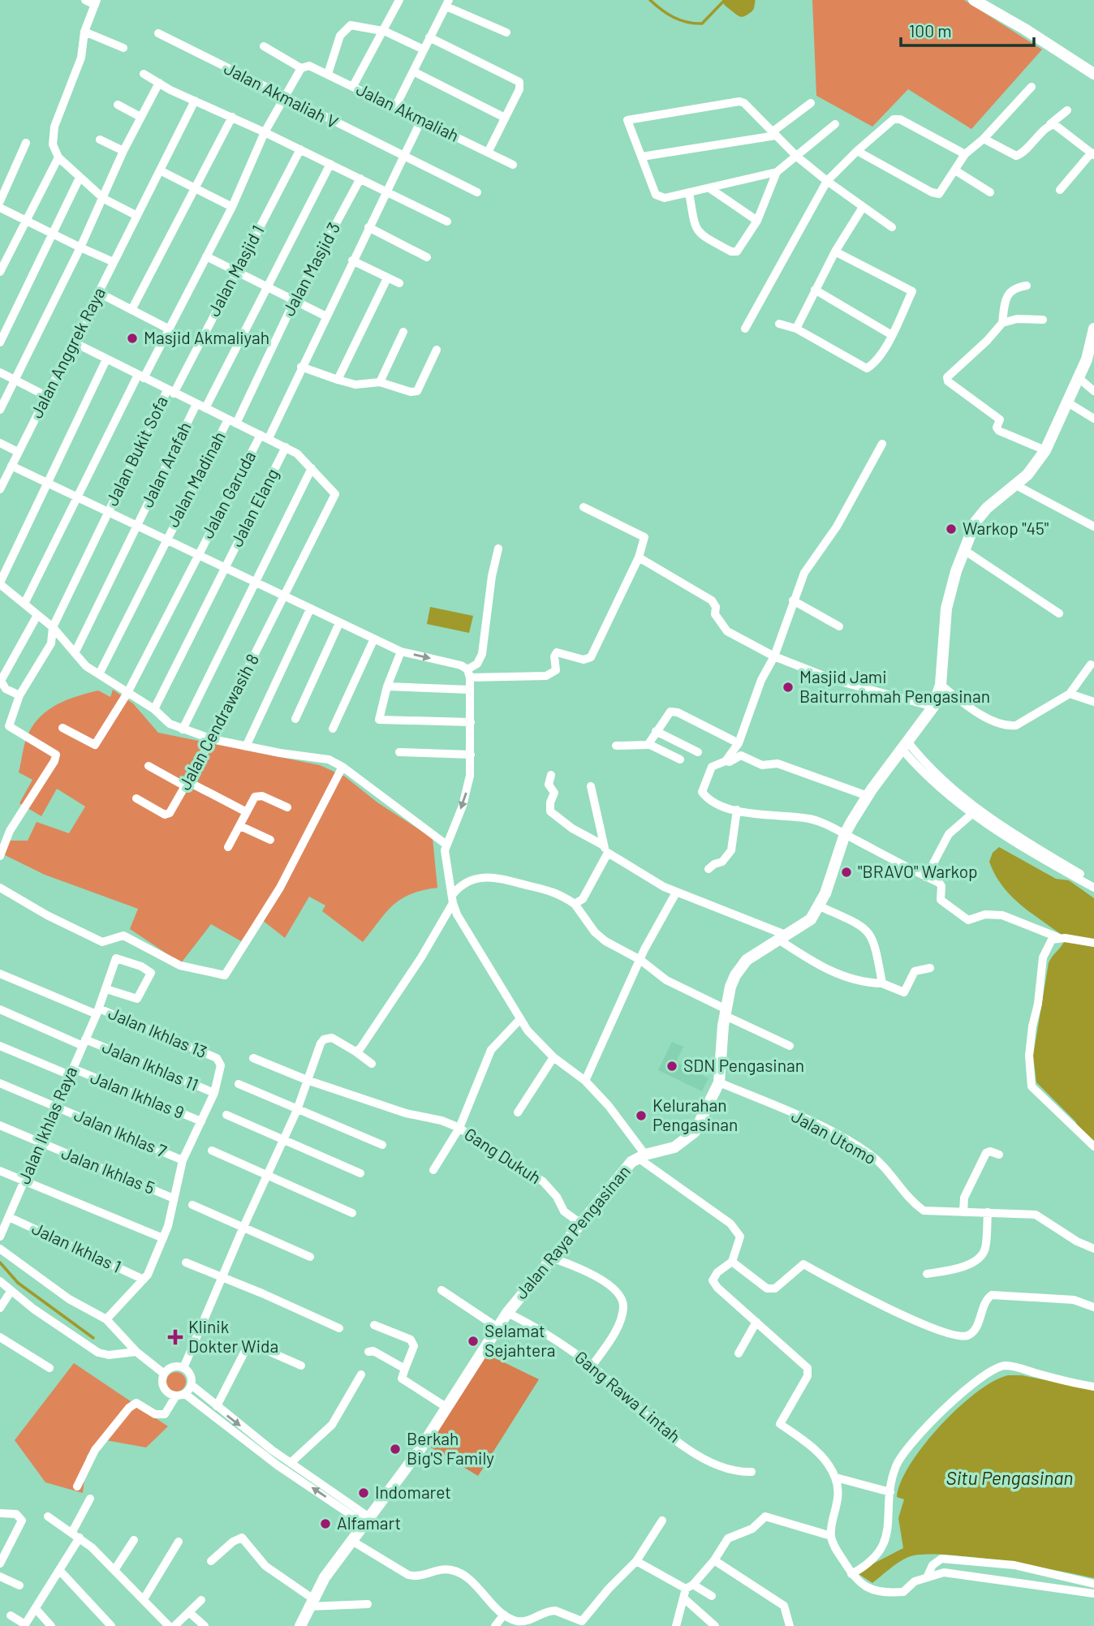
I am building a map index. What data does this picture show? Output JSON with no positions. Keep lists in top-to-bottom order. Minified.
{"streets":{"main road":["Jalan Raya Pengasinan"],"street":["Jalan Akmaliah V","Jalan Akmaliah","Jalan Masjid 3","Jalan Masjid 1","Jalan Anggrek Raya","Jalan Bukit Sofa","Jalan Arafah","Jalan Madinah","Jalan Garuda","Jalan Elang","Jalan Cendrawasih 8","Jalan Ikhlas 13","Jalan Ikhlas 11","Jalan Ikhlas 9","Jalan Ikhlas Raya","Jalan Ikhlas 7","Jalan Utomo","Gang Dukuh","Jalan Ikhlas 5","Jalan Ikhlas 1","Gang Rawa Lintah"]},"crossings":[["Jalan Akmaliah V","Jalan Garuda"],["Jalan Akmaliah","Jalan Garuda"],["Jalan Masjid 3","Jalan Madinah"],["Jalan Masjid 1","Jalan Bukit Sofa"],["Jalan Ikhlas 13","Jalan Ikhlas 11"],["Jalan Ikhlas 13","Jalan Ikhlas Raya"],["Jalan Ikhlas 11","Jalan Ikhlas Raya"],["Jalan Ikhlas 9","Jalan Ikhlas Raya"],["Jalan Ikhlas Raya","Jalan Ikhlas 7"],["Jalan Ikhlas Raya","Jalan Ikhlas 5"],["Jalan Ikhlas Raya","Jalan Ikhlas 1"],["Jalan Utomo","Jalan Raya Pengasinan"],["Gang Dukuh","Jalan Raya Pengasinan"],["Jalan Raya Pengasinan","Gang Rawa Lintah"]],"water":["Situ Pengasinan"],"places":{"other":["Masjid Akmaliyah","Warkop \"45\"","Masjid Jami Baiturrohmah Pengasinan","\"BRAVO\" Warkop","SDN Pengasinan","Kelurahan Pengasinan","Selamat Sejahtera","Berkah Big'S Family","Indomaret","Alfamart"],"health":["Klinik Dokter Wida"]},"scale_bar":"100 m"}
